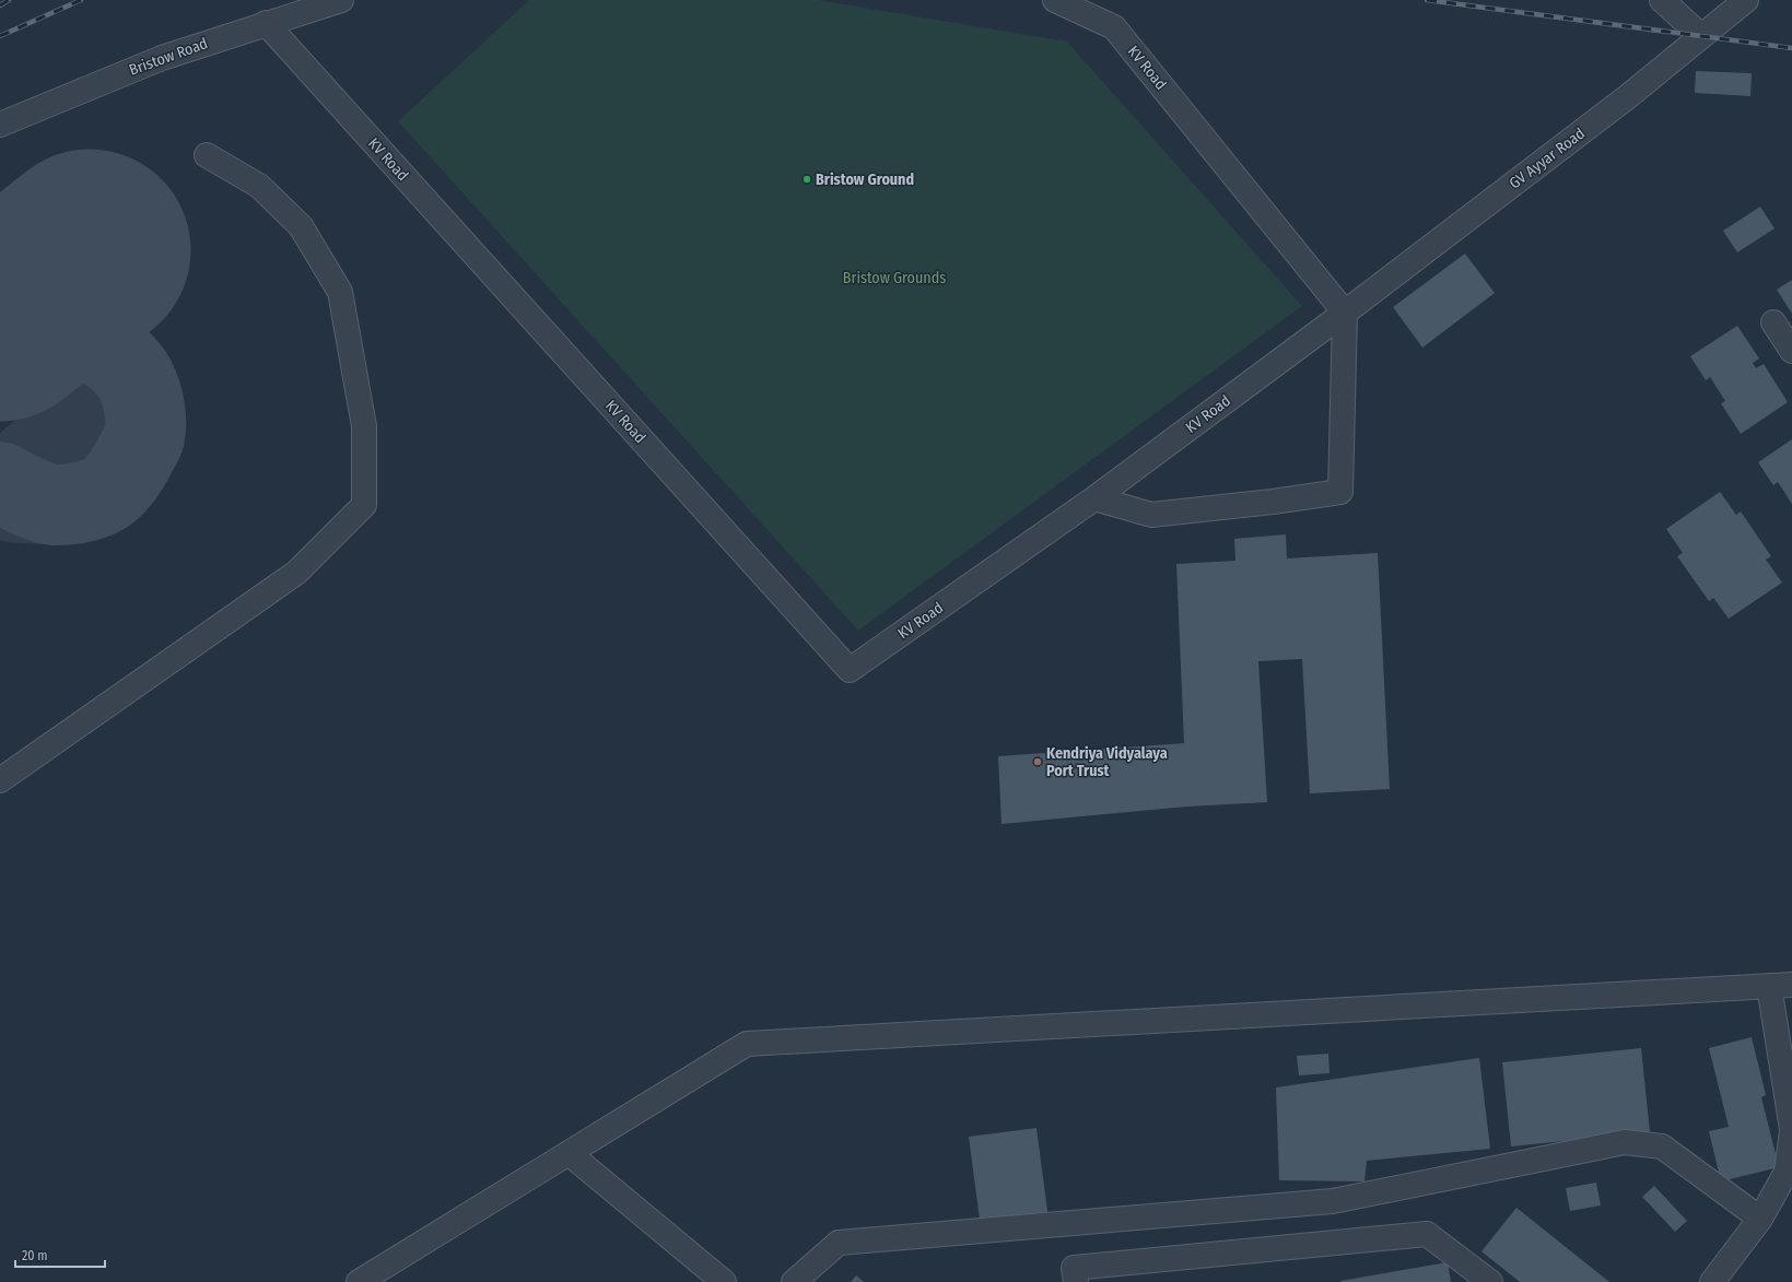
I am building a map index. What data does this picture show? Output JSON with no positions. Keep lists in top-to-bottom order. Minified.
{"streets":{"street":["Bristow Road","KV Road","GV Ayyar Road"]},"crossings":[["Bristow Road","KV Road"],["KV Road","GV Ayyar Road"]],"parks":["Bristow Grounds"],"places":["Bristow Ground","Kendriya Vidyalaya Port Trust"],"scale_bar":"20 m"}
